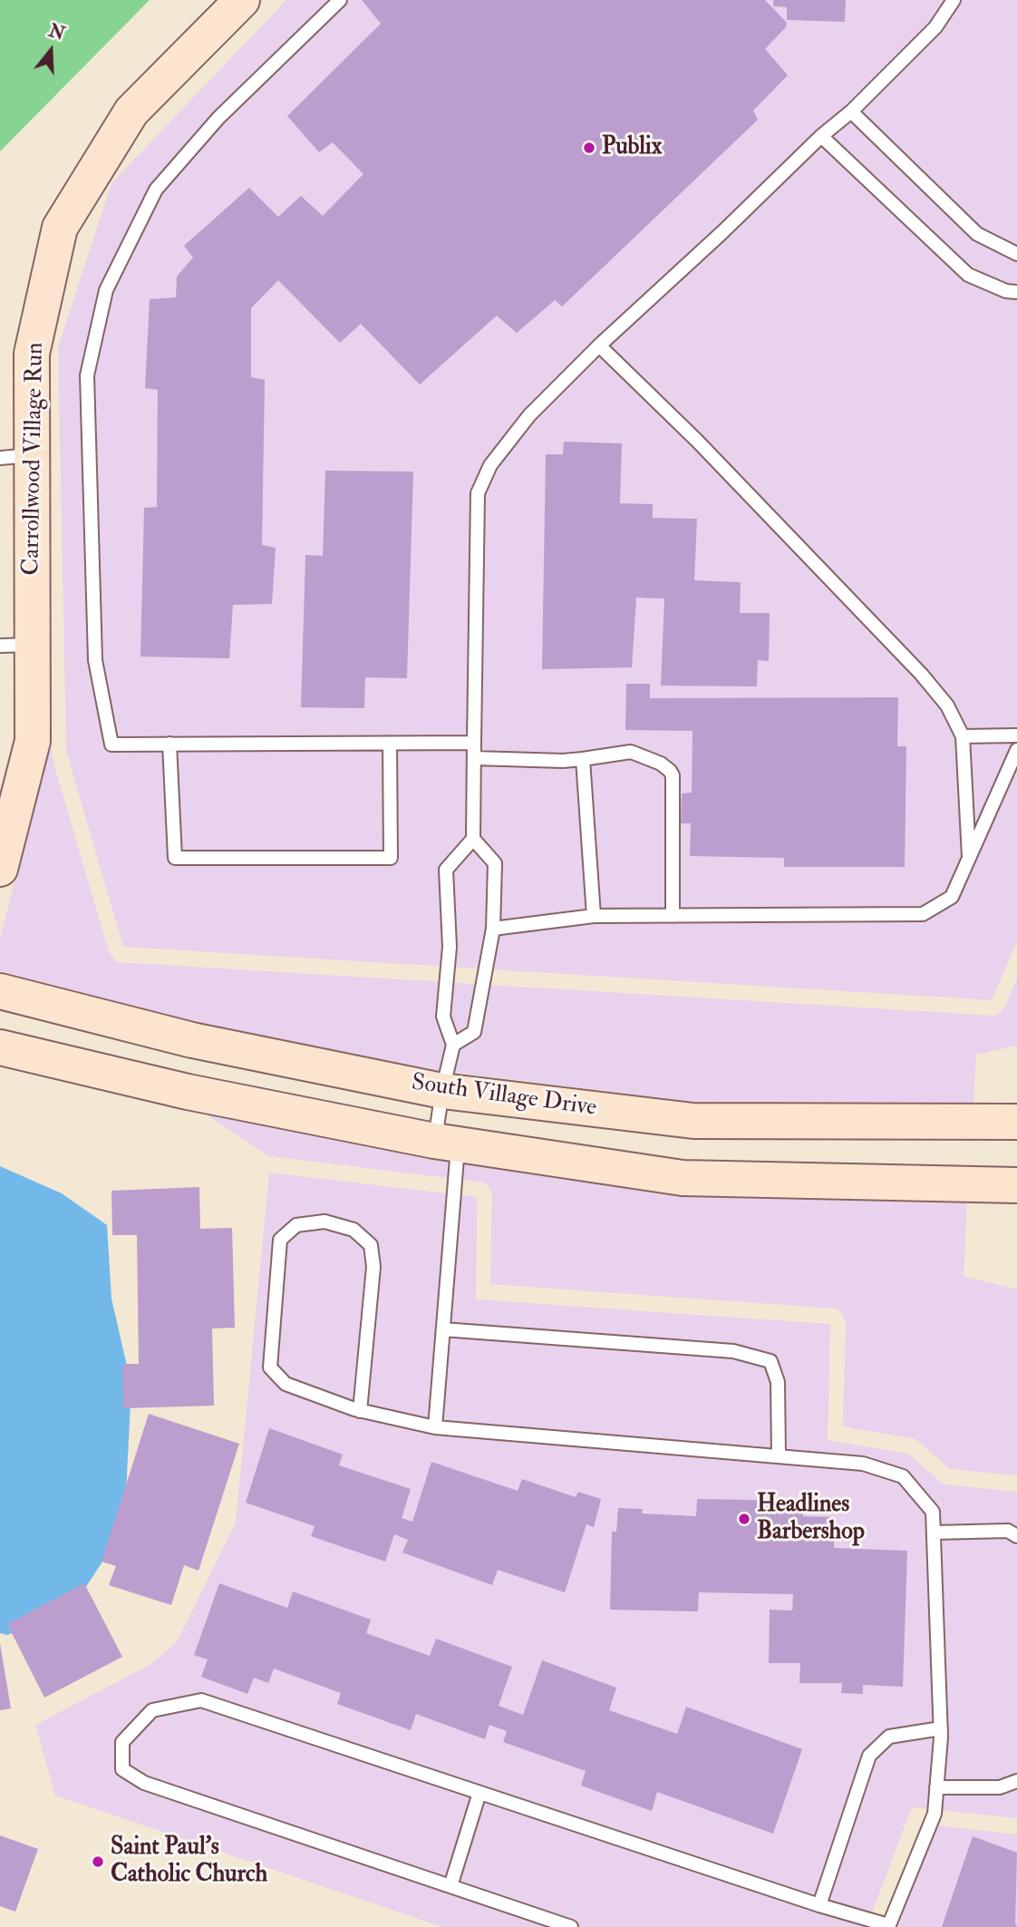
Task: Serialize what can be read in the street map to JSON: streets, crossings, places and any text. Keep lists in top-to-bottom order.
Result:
{
  "streets": {
    "street": ["Carrollwood Village Run", "South Village Drive"]
  },
  "places": ["Publix", "Headlines Barbershop", "Saint Paul's Catholic Church"],
  "north": "top"
}
